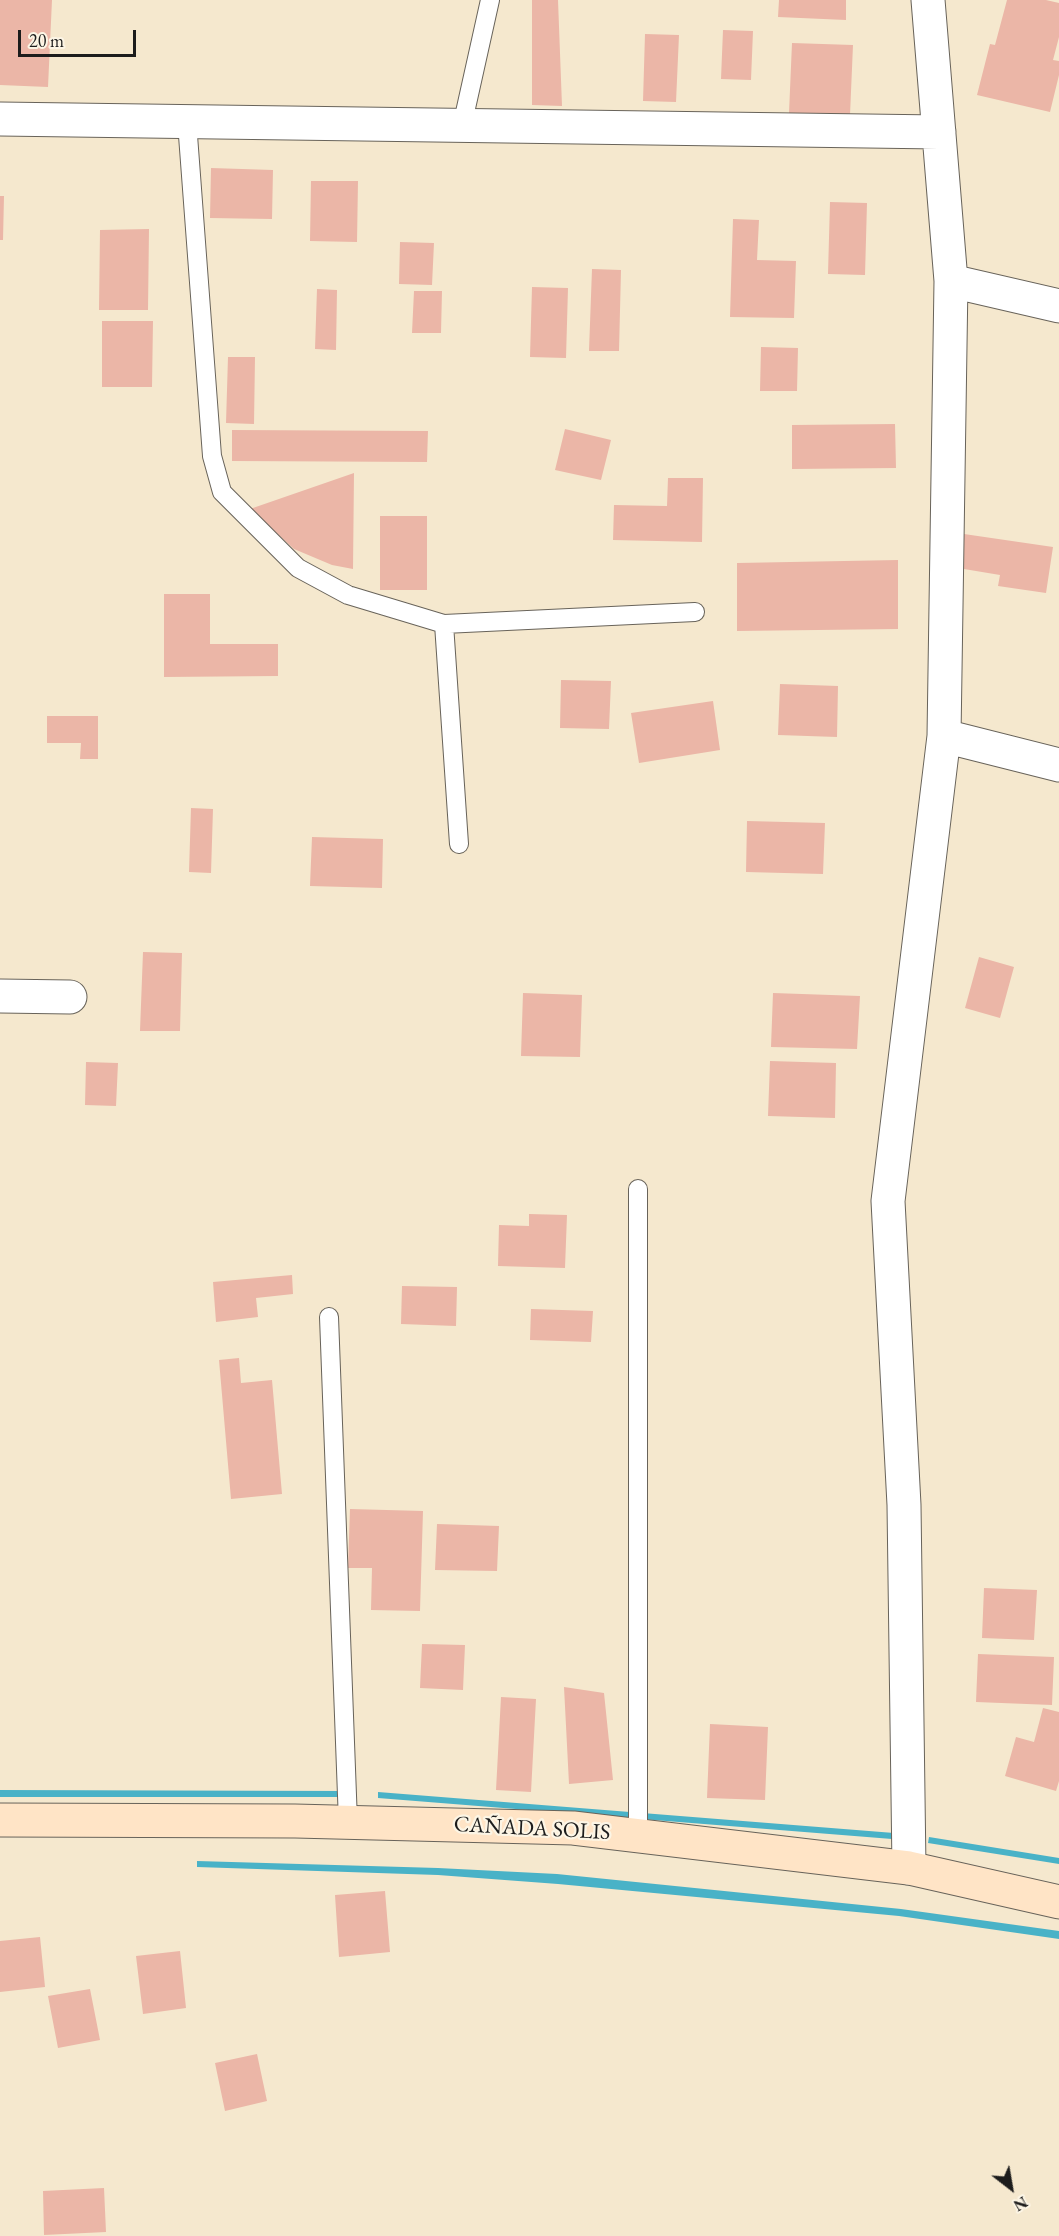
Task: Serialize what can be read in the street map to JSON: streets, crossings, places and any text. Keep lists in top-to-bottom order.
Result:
{
  "streets": {
    "street": ["CAÑADA SOLIS"]
  },
  "scale_bar": "20 m",
  "north": "bottom right"
}
